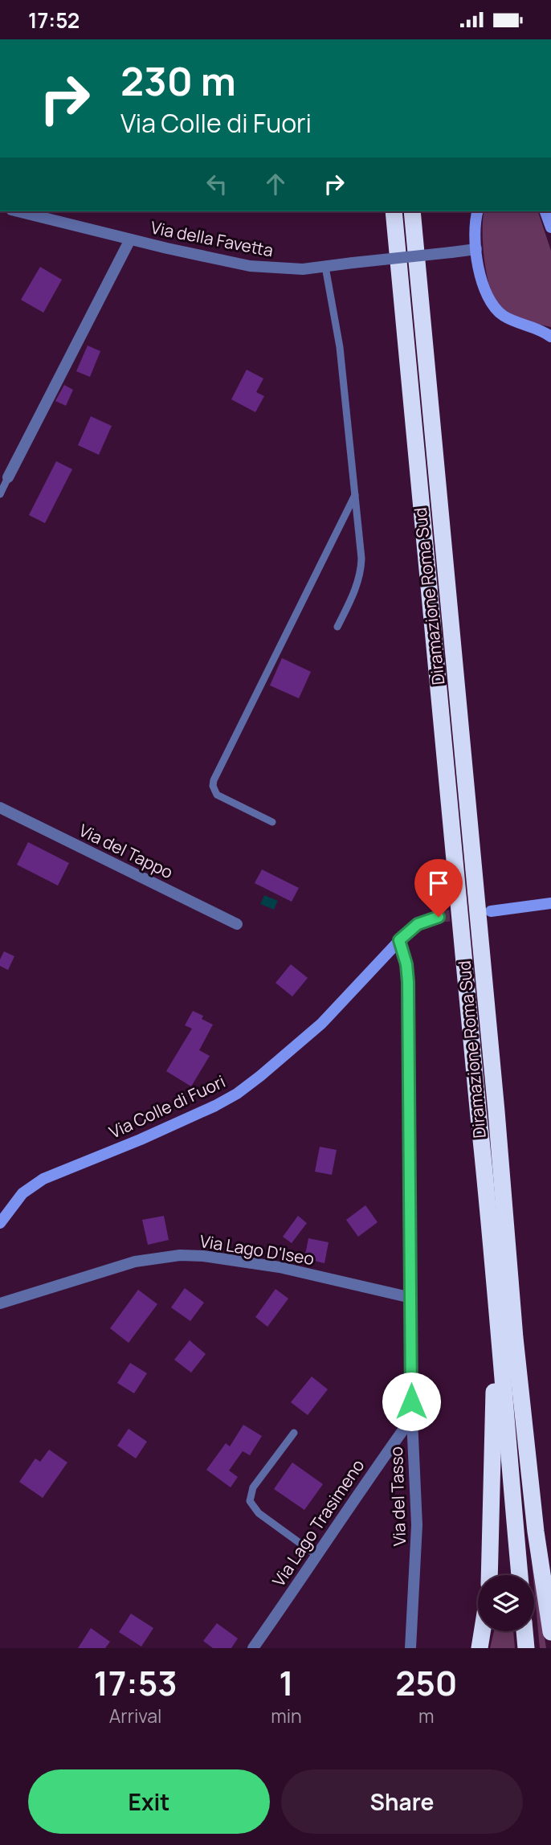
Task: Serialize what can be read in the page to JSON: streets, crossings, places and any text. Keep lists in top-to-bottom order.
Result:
{
  "streets": {
    "highway": ["Diramazione Roma Sud"],
    "street": [
      "Via della Favetta",
      "Via del Tappo",
      "Via Colle di Fuori",
      "Via Lago D'Iseo",
      "Via del Tasso",
      "Via Lago Trasimeno"
    ]
  },
  "crossings": [
    ["Via Colle di Fuori", "Via del Tasso"],
    ["Via Lago D'Iseo", "Via del Tasso"],
    ["Via del Tasso", "Via Lago Trasimeno"]
  ],
  "page": {
    "status": "17:52",
    "turn": ["230 m", "Via Colle di Fuori"],
    "eta": [
      "17:53",
      "Arrival",
      "1",
      "min",
      "250",
      "m"
    ],
    "buttons": ["Exit", "Share"]
  }
}
